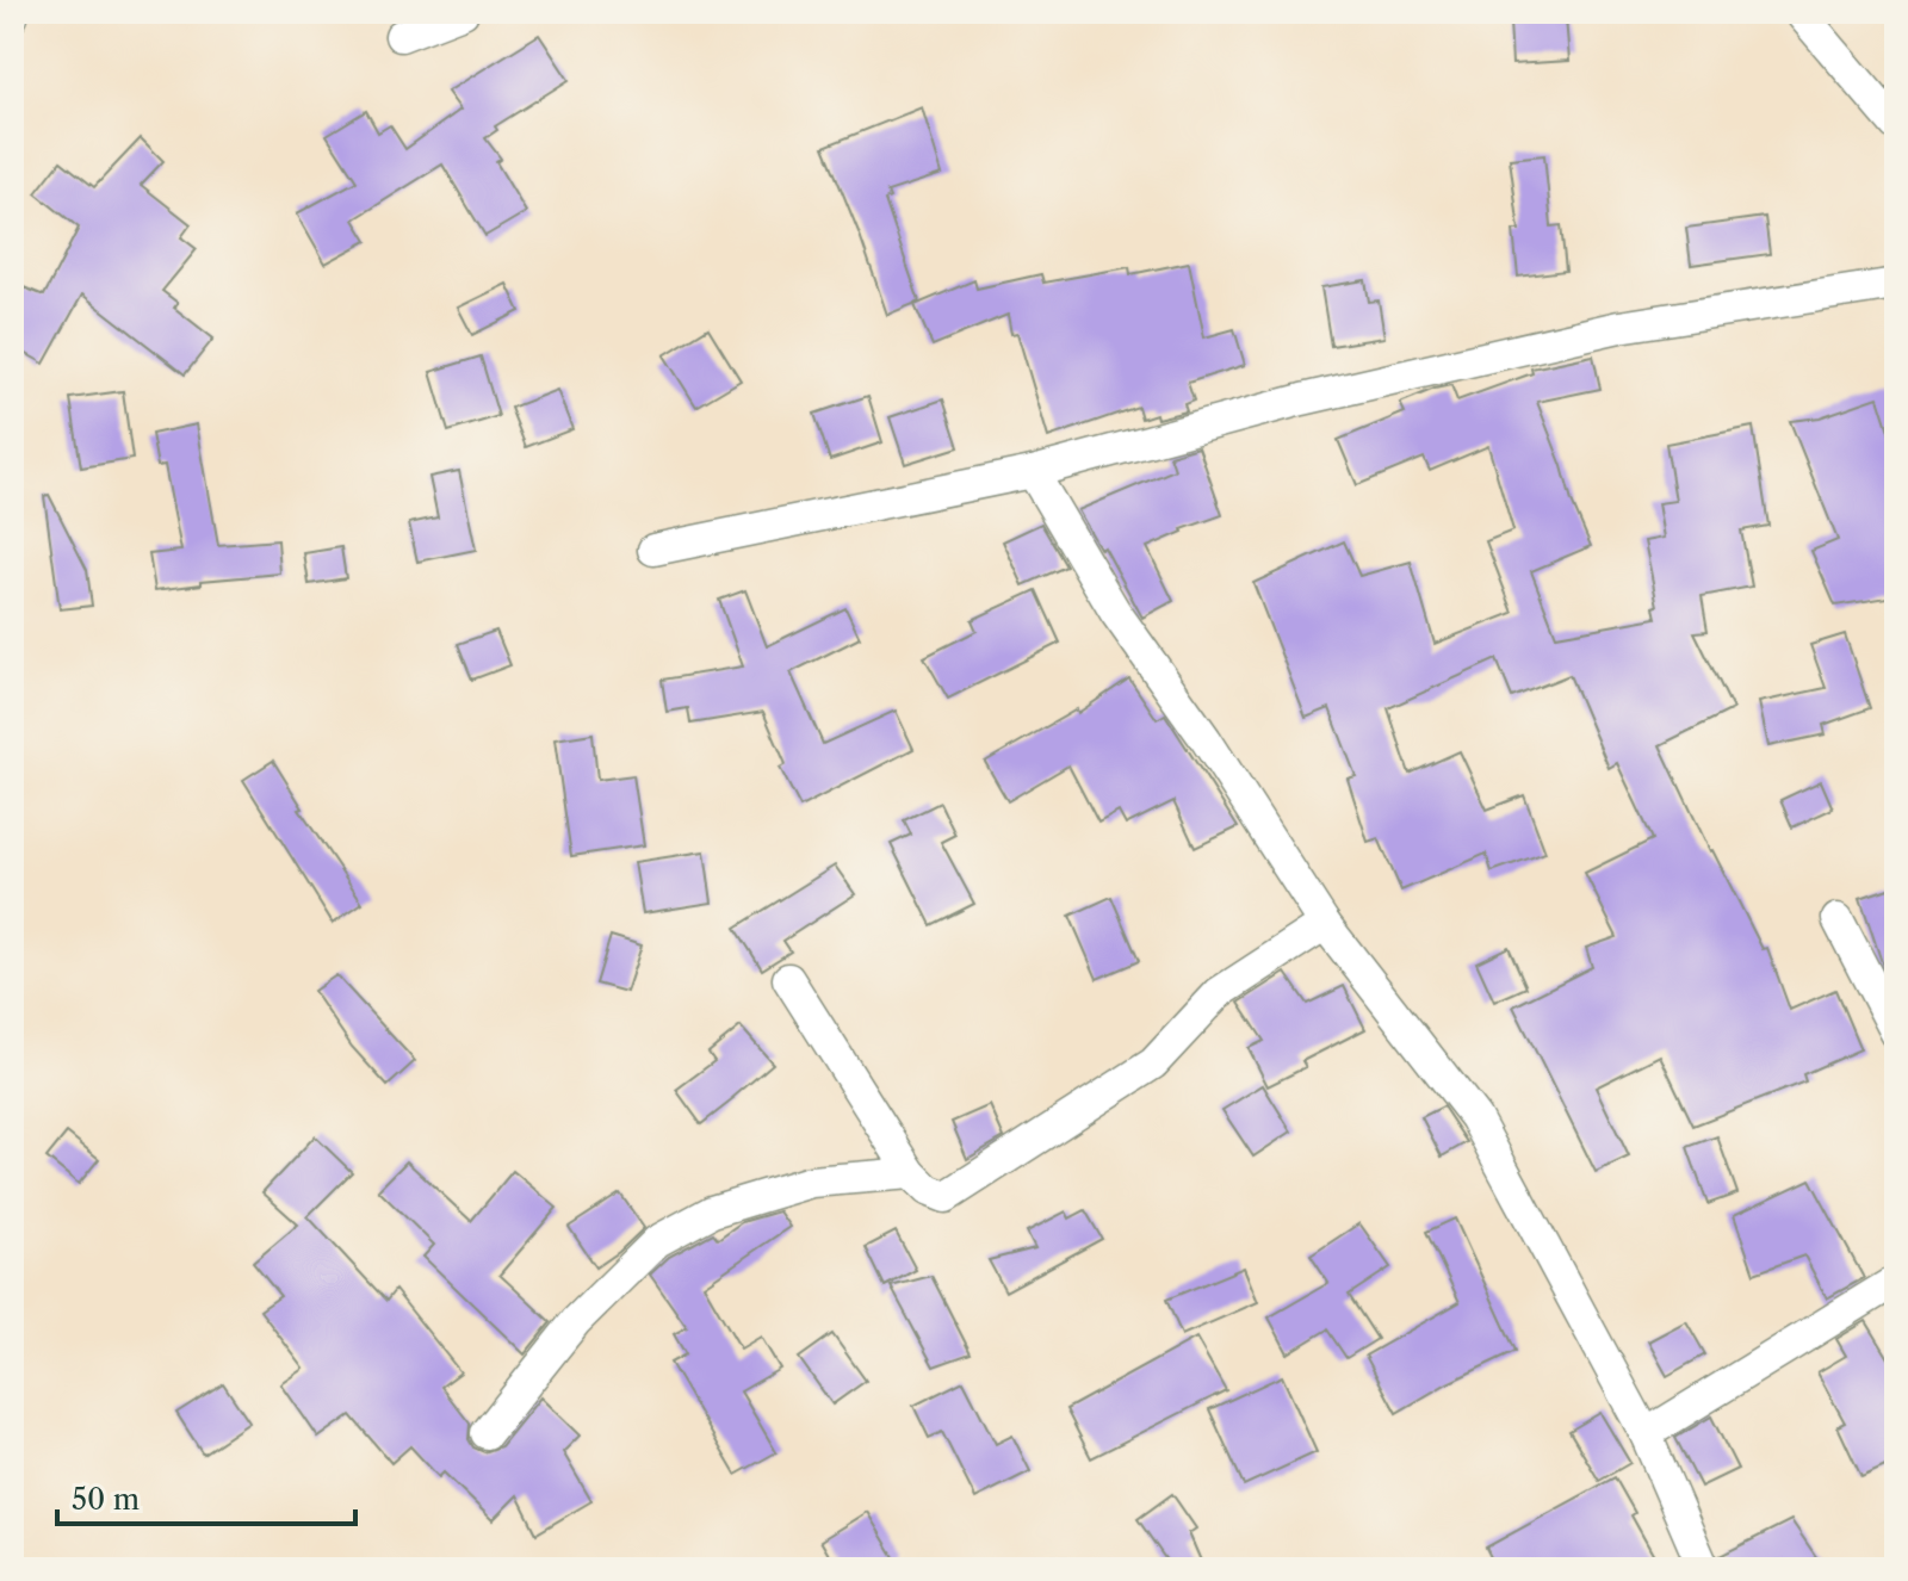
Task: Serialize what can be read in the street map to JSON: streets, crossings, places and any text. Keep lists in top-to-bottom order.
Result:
{
  "scale_bar": "50 m"
}
